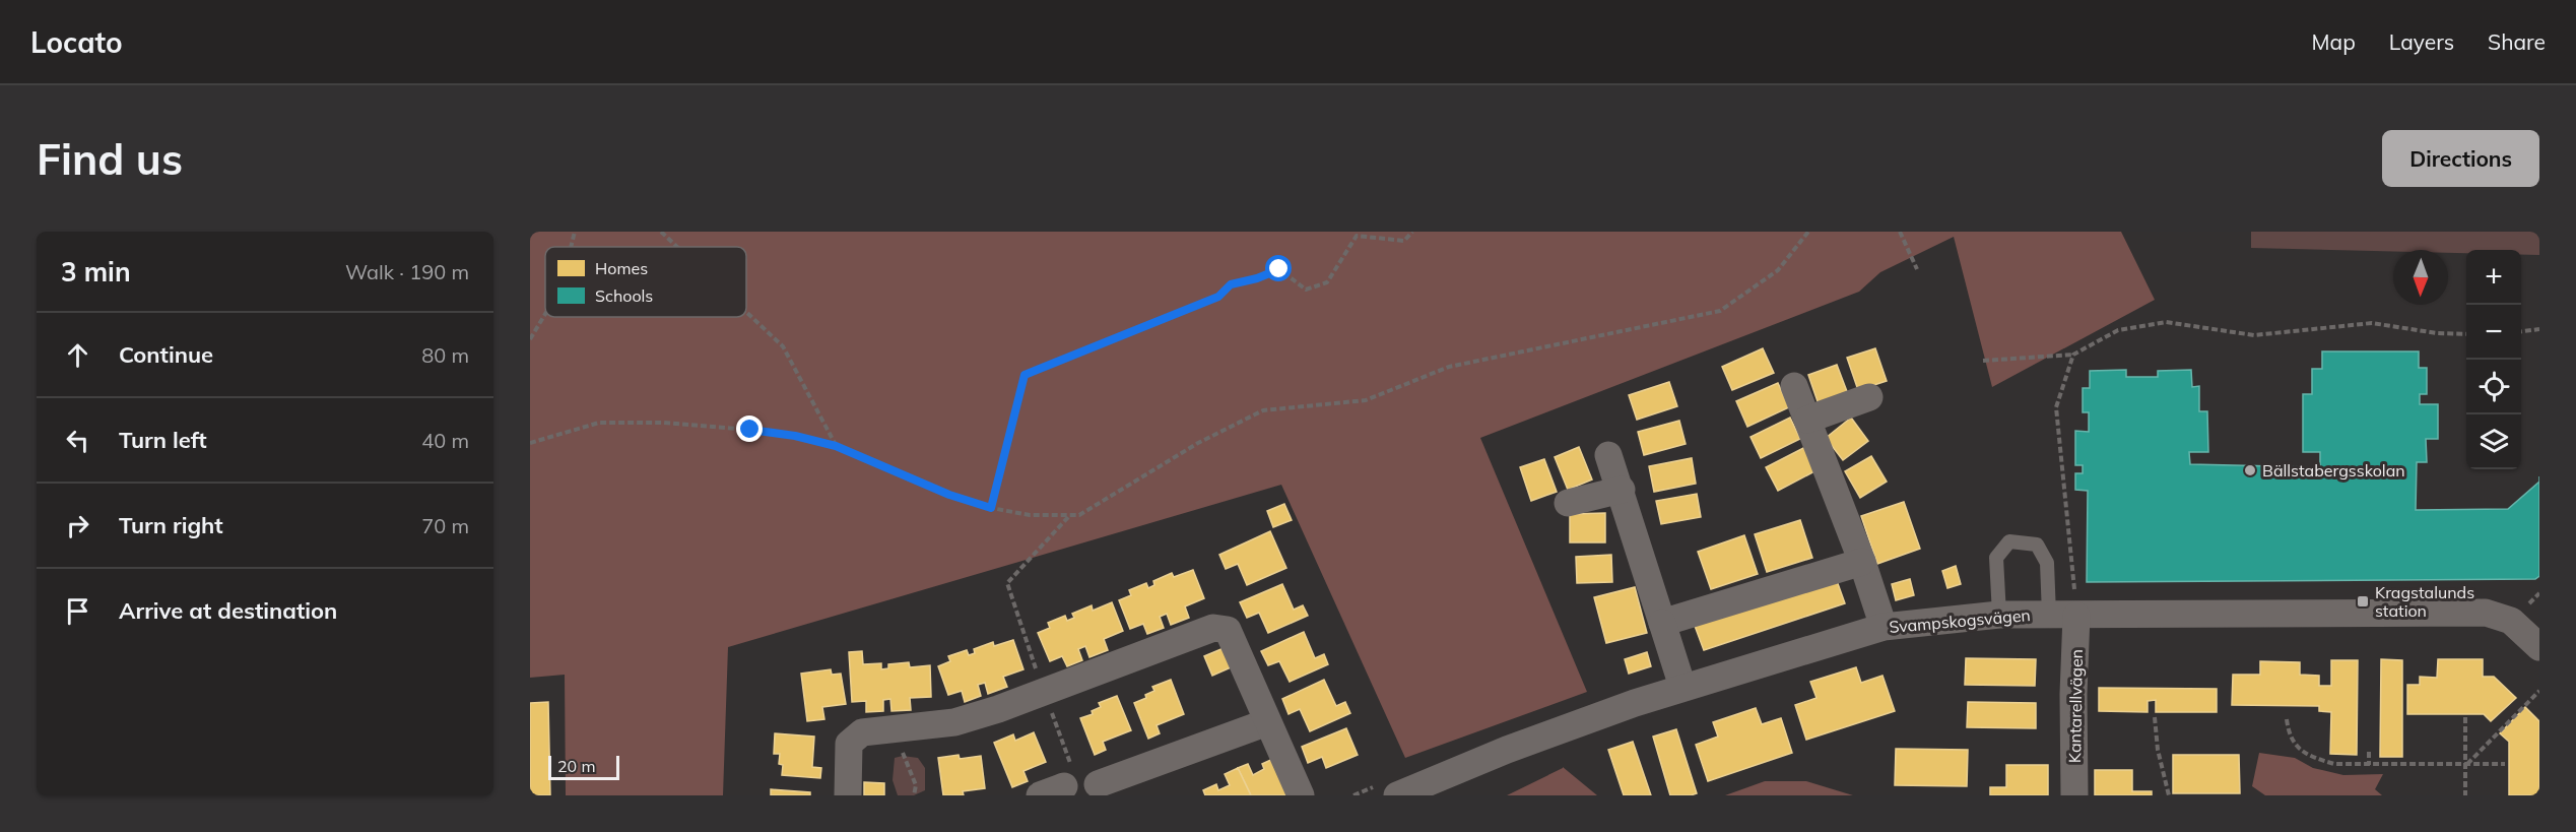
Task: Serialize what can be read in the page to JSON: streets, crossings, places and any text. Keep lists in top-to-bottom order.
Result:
{
  "streets": {
    "street": ["Svampskogsvägen", "Kantarellvägen"]
  },
  "crossings": [
    ["Svampskogsvägen", "Kantarellvägen"]
  ],
  "places": {
    "other": ["Bällstabergsskolan"],
    "transit": ["Kragstalunds station"]
  },
  "legend": ["Homes", "Schools"],
  "scale_bar": "20 m",
  "north": "bottom",
  "page": {
    "header": "Locato",
    "nav": ["Map", "Layers", "Share"],
    "buttons": "Directions",
    "title": "Find us",
    "heading": ["3 min", "Walk · 190 m"],
    "map_buttons": ["+", "−"],
    "list": [
      ["Continue", "80 m"],
      ["Turn left", "40 m"],
      ["Turn right", "70 m"],
      "Arrive at destination"
    ],
    "scale": "20 m"
  }
}
